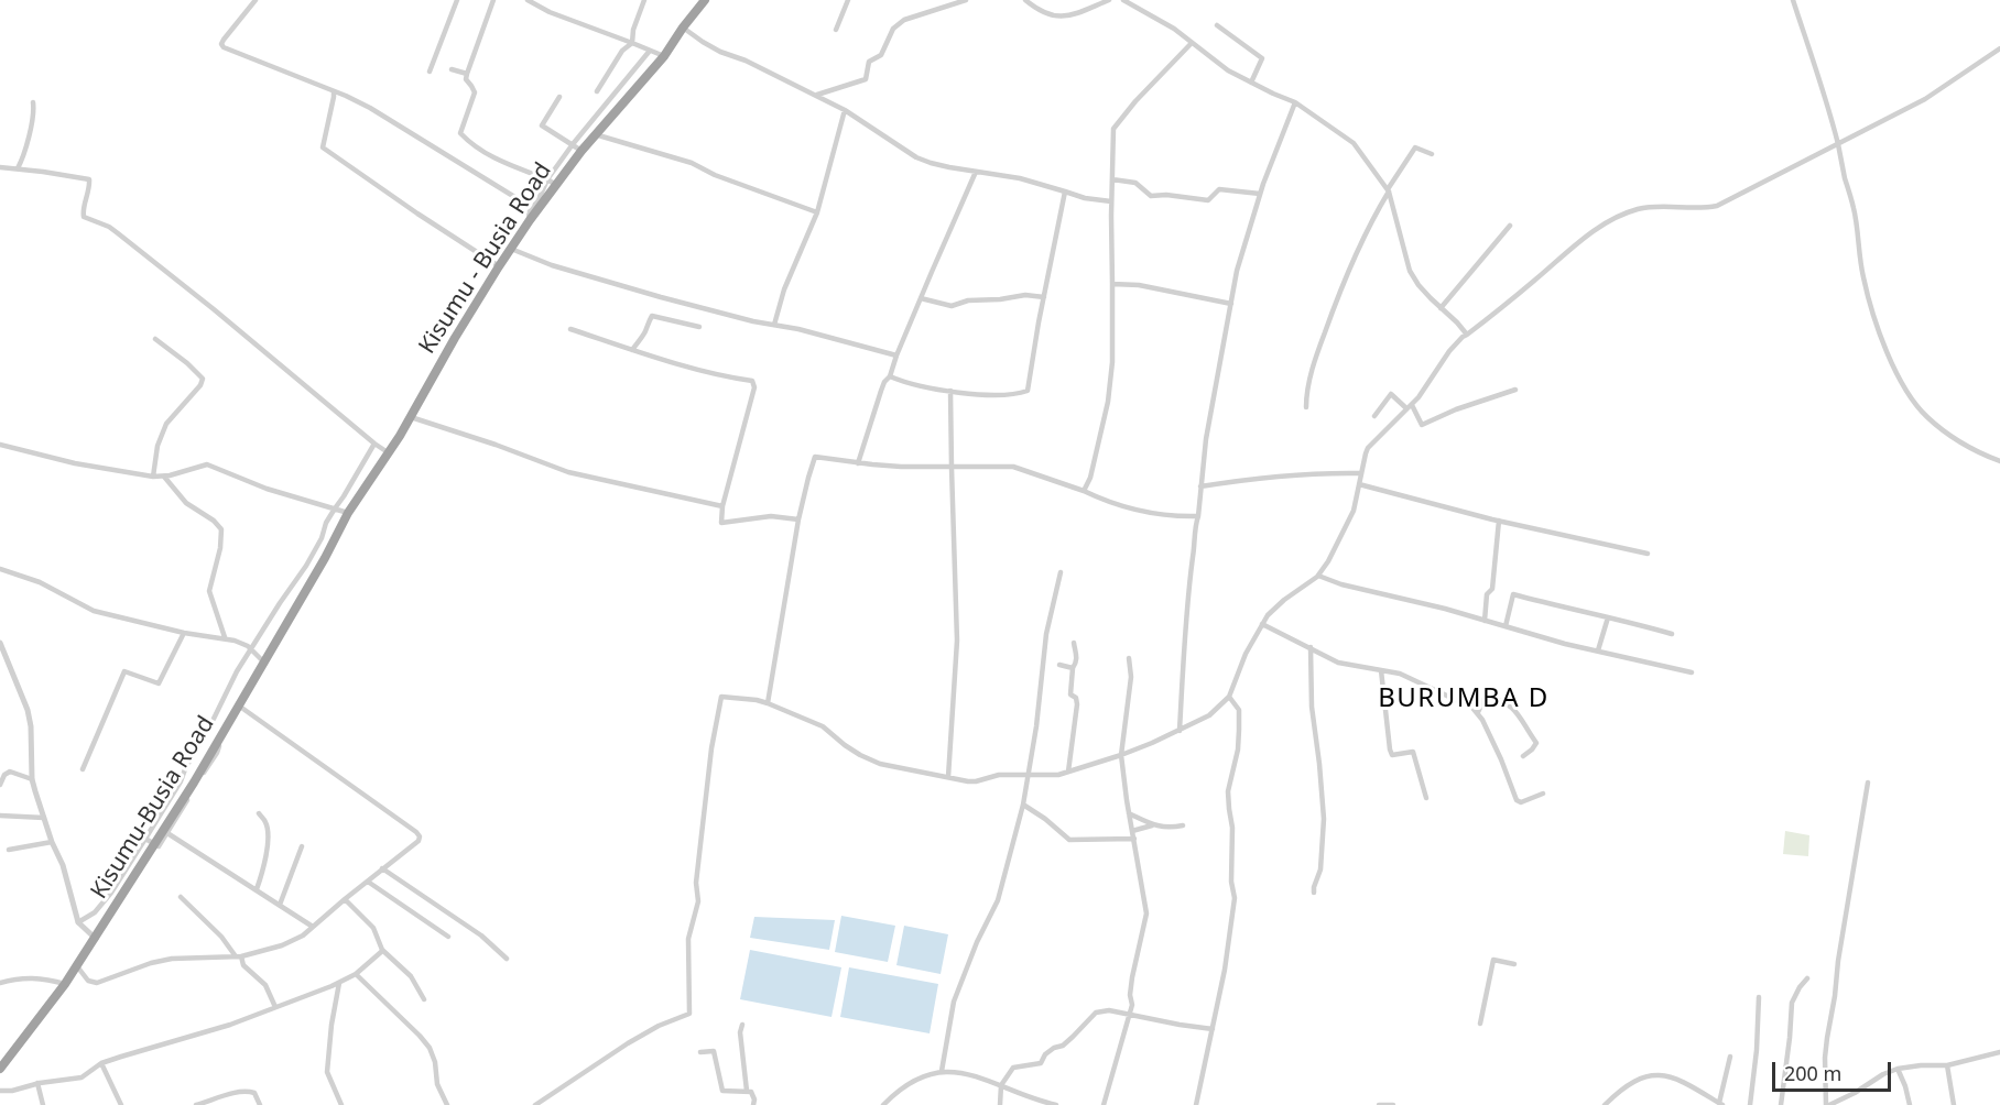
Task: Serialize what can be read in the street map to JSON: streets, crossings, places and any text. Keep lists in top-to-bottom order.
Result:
{
  "streets": {
    "highway": ["Kisumu - Busia Road", "Kisumu-Busia Road"]
  },
  "crossings": [
    ["Kisumu - Busia Road", "Kisumu-Busia Road"]
  ],
  "districts": ["BURUMBA D"],
  "scale_bar": "200 m"
}
